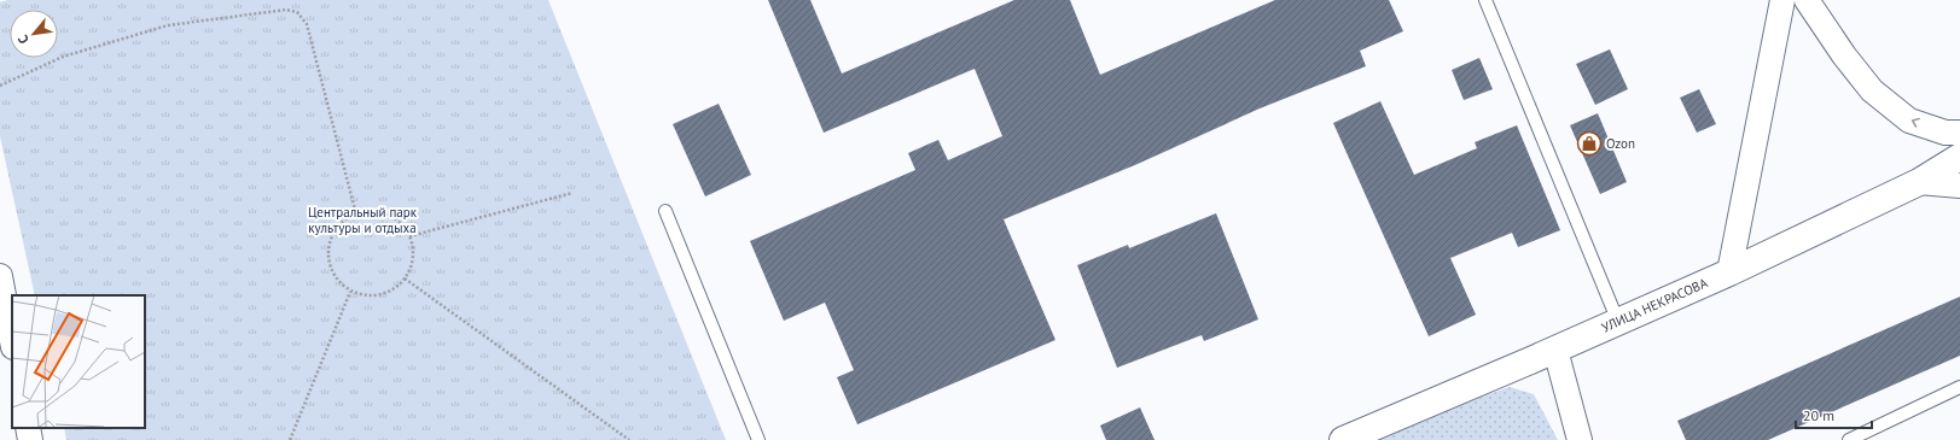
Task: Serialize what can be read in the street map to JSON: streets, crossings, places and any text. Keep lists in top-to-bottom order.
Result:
{
  "streets": {
    "main road": ["УЛИЦА НЕКРАСОВА"]
  },
  "parks": ["Центральный парк культуры и отдыха"],
  "places": {
    "shop": ["Ozon"]
  },
  "scale_bar": "20 m",
  "north": "bottom left"
}
